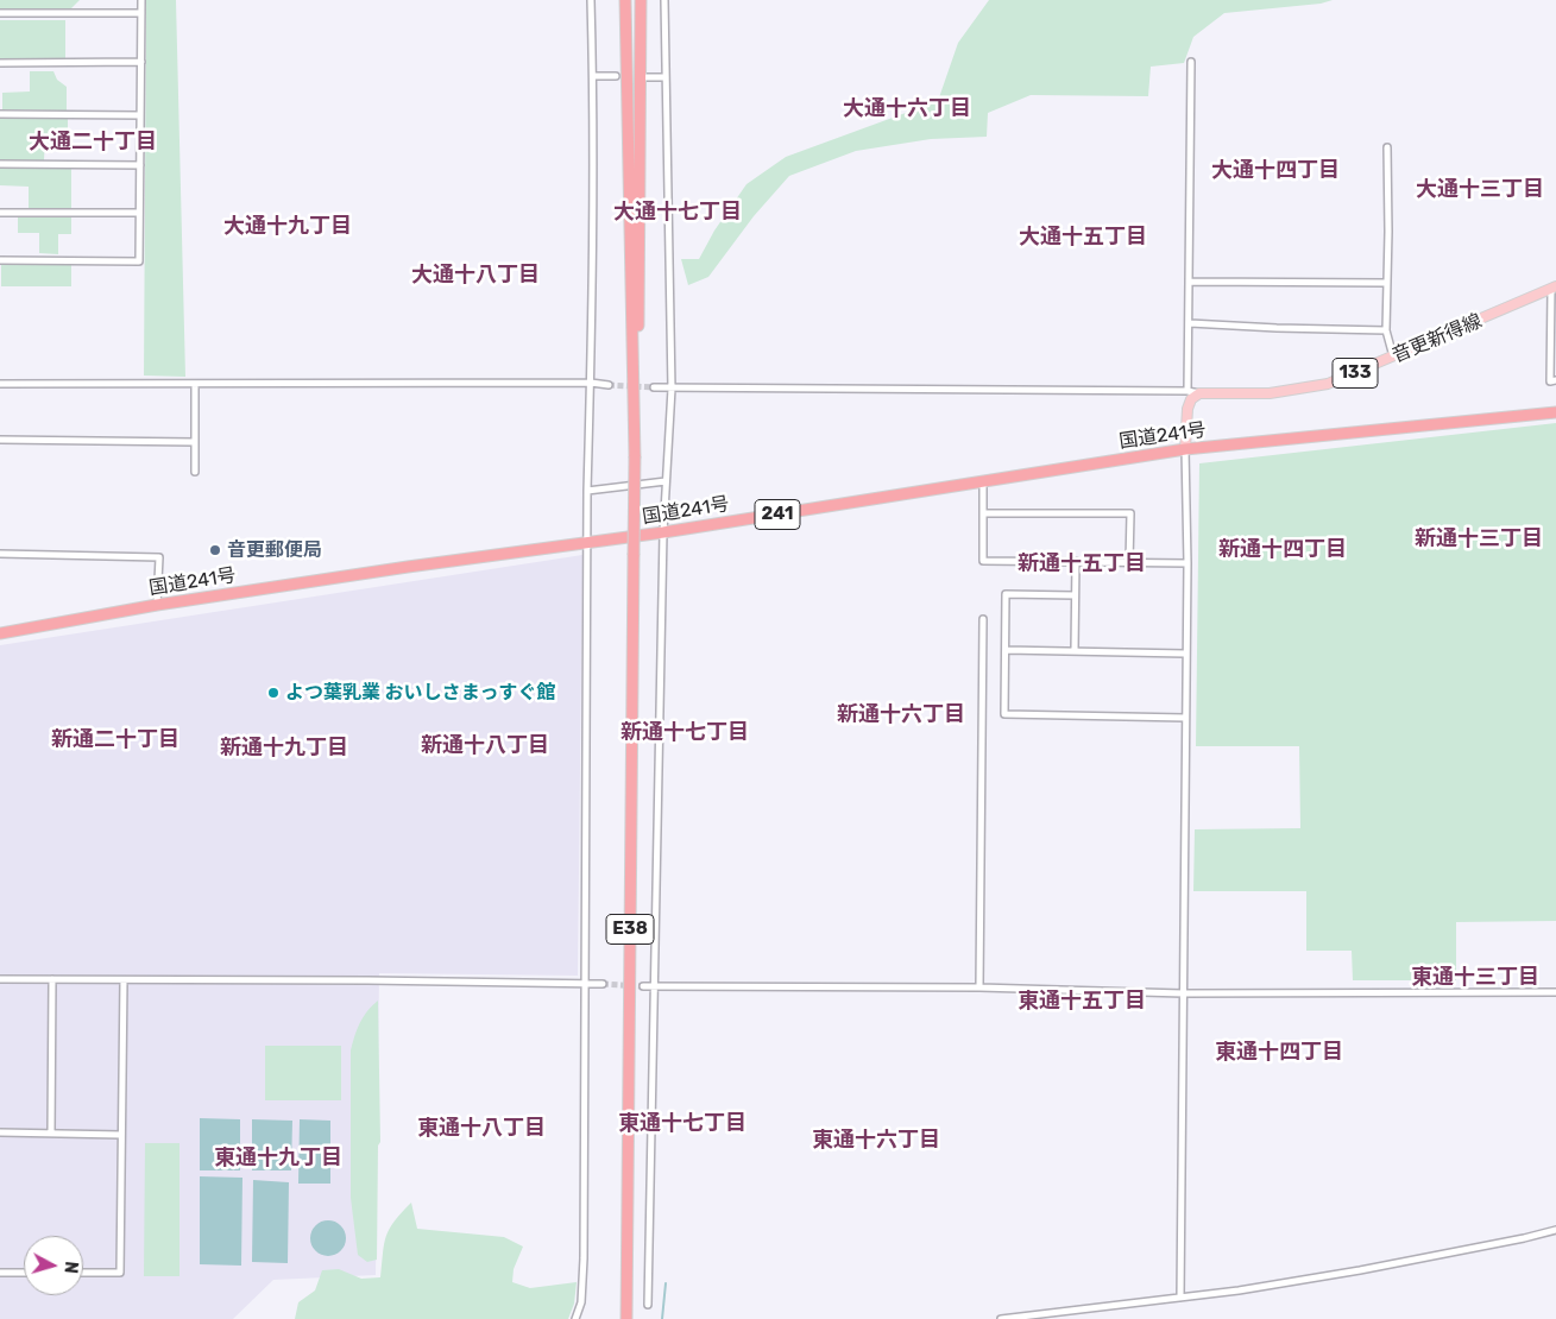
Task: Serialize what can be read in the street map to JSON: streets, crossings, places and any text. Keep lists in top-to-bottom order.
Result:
{
  "streets": {
    "highway": ["国道241号", "241", "E38"],
    "main road": ["音更新得線", "133"]
  },
  "districts": [
    "大通十六丁目",
    "大通二十丁目",
    "大通十四丁目",
    "大通十三丁目",
    "大通十七丁目",
    "大通十九丁目",
    "大通十五丁目",
    "大通十八丁目",
    "新通十三丁目",
    "新通十四丁目",
    "新通十五丁目",
    "新通十六丁目",
    "新通十七丁目",
    "新通二十丁目",
    "新通十八丁目",
    "新通十九丁目",
    "東通十三丁目",
    "東通十五丁目",
    "東通十四丁目",
    "東通十七丁目",
    "東通十八丁目",
    "東通十六丁目",
    "東通十九丁目"
  ],
  "places": ["音更郵便局", "よつ葉乳業 おいしさまっすぐ館"],
  "north": "right"
}
